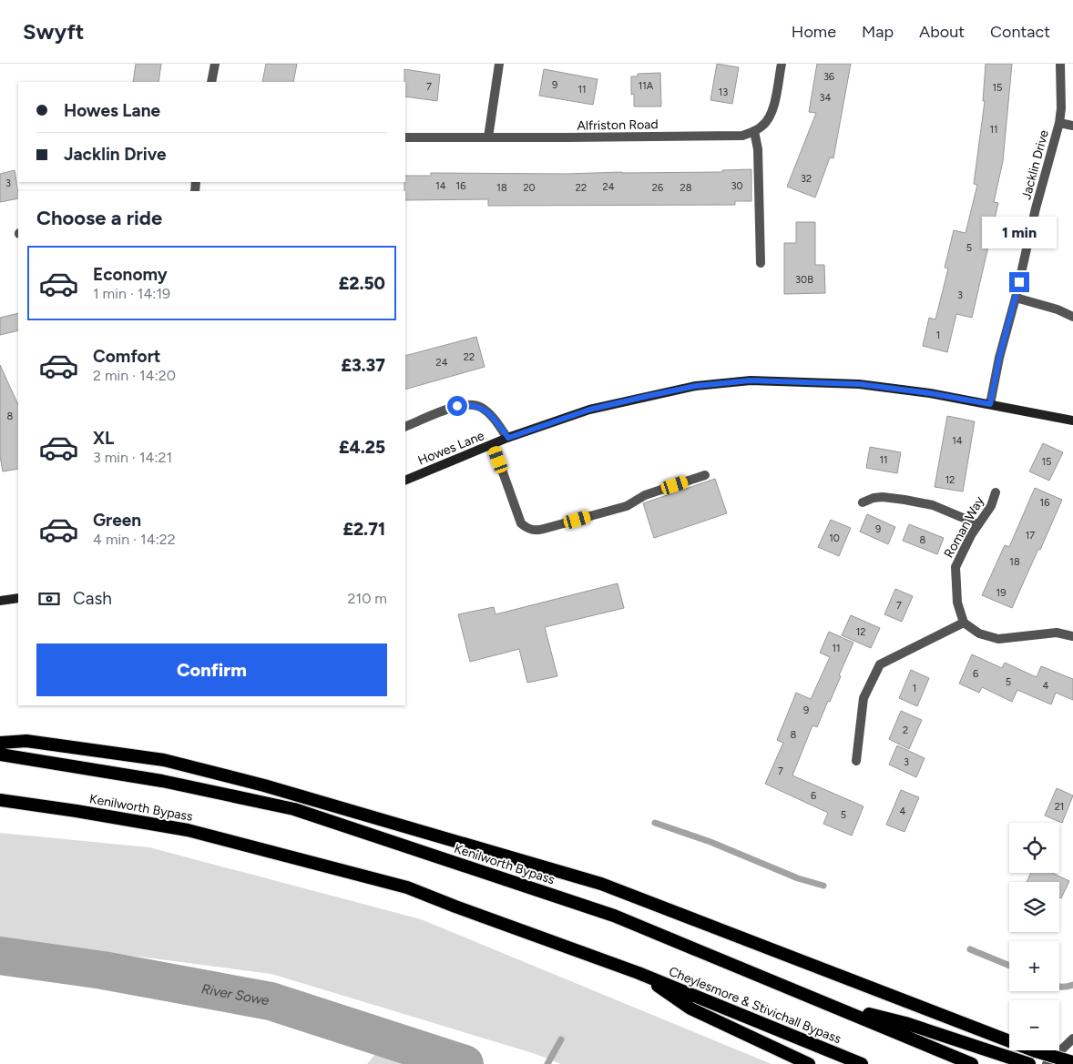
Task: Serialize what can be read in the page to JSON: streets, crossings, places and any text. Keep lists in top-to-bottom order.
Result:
{
  "streets": {
    "highway": ["Kenilworth Bypass", "Cheylesmore & Stivichall Bypass"],
    "main road": ["Howes Lane"],
    "street": ["Alfriston Road", "Jacklin Drive", "Roman Way"]
  },
  "crossings": [
    ["Jacklin Drive", "Howes Lane"],
    ["Kenilworth Bypass", "Cheylesmore & Stivichall Bypass"]
  ],
  "water": ["River Sowe"],
  "house_numbers": [
    "36",
    "9",
    "11A",
    "7",
    "15",
    "11",
    "13",
    "34",
    "11",
    "32",
    "3",
    "14",
    "16",
    "30",
    "24",
    "18",
    "20",
    "22",
    "26",
    "28",
    "5",
    "30B",
    "3",
    "1",
    "22",
    "24",
    "8",
    "14",
    "11",
    "15",
    "12",
    "16",
    "9",
    "17",
    "10",
    "8",
    "18",
    "19",
    "7",
    "12",
    "11",
    "6",
    "5",
    "4",
    "1",
    "9",
    "2",
    "8",
    "3",
    "7",
    "6",
    "21",
    "4",
    "5"
  ],
  "page": {
    "header": "Swyft",
    "nav": [
      "Home",
      "Map",
      "About",
      "Contact"
    ],
    "banner": ["Howes Lane", "Jacklin Drive"],
    "heading": "Choose a ride",
    "bubble": "1 min",
    "list": [
      {
        "name": "Economy",
        "note": "1 min · 14:19",
        "value": "£2.50"
      },
      {
        "name": "Comfort",
        "note": "2 min · 14:20",
        "value": "£3.37"
      },
      {
        "name": "XL",
        "note": "3 min · 14:21",
        "value": "£4.25"
      },
      {
        "name": "Green",
        "note": "4 min · 14:22",
        "value": "£2.71"
      }
    ],
    "pay": ["Cash", "210 m"],
    "buttons": "Confirm",
    "map_buttons": ["+", "−"]
  }
}
